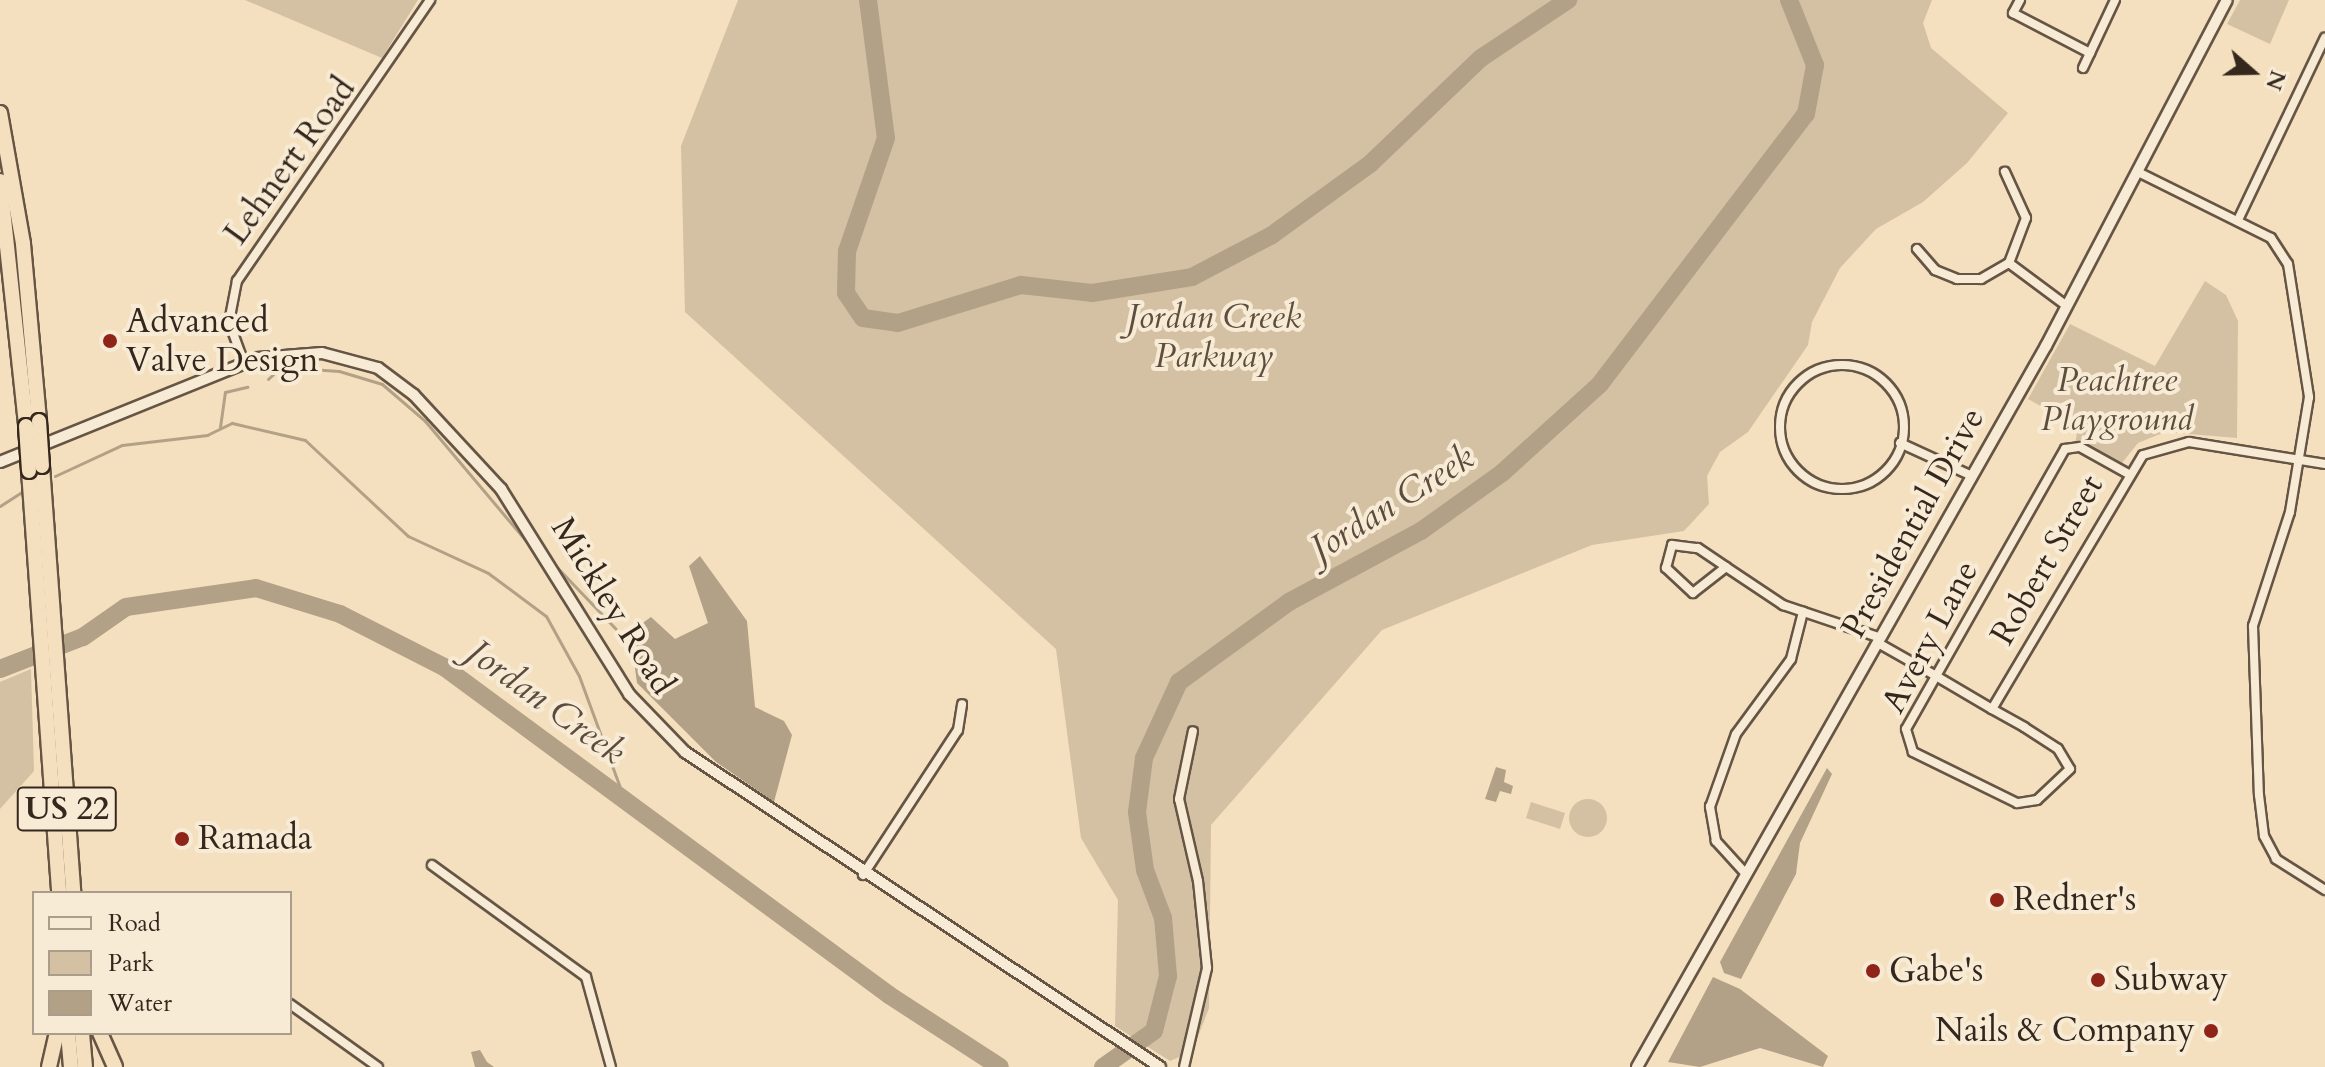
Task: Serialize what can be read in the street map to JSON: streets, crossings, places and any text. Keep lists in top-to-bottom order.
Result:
{
  "streets": {
    "highway": ["US 22"],
    "street": [
      "Lehnert Road",
      "Presidential Drive",
      "Robert Street",
      "Mickley Road",
      "Avery Lane"
    ]
  },
  "crossings": [
    ["Lehnert Road", "Mickley Road"],
    ["Robert Street", "Avery Lane"]
  ],
  "water": ["Jordan Creek"],
  "parks": ["Jordan Creek Parkway", "Peachtree Playground"],
  "places": [
    "Advanced Valve Design",
    "Ramada",
    "Redner's",
    "Gabe's",
    "Subway",
    "Nails & Company"
  ],
  "legend": ["Road", "Park", "Water"],
  "north": "right"
}
